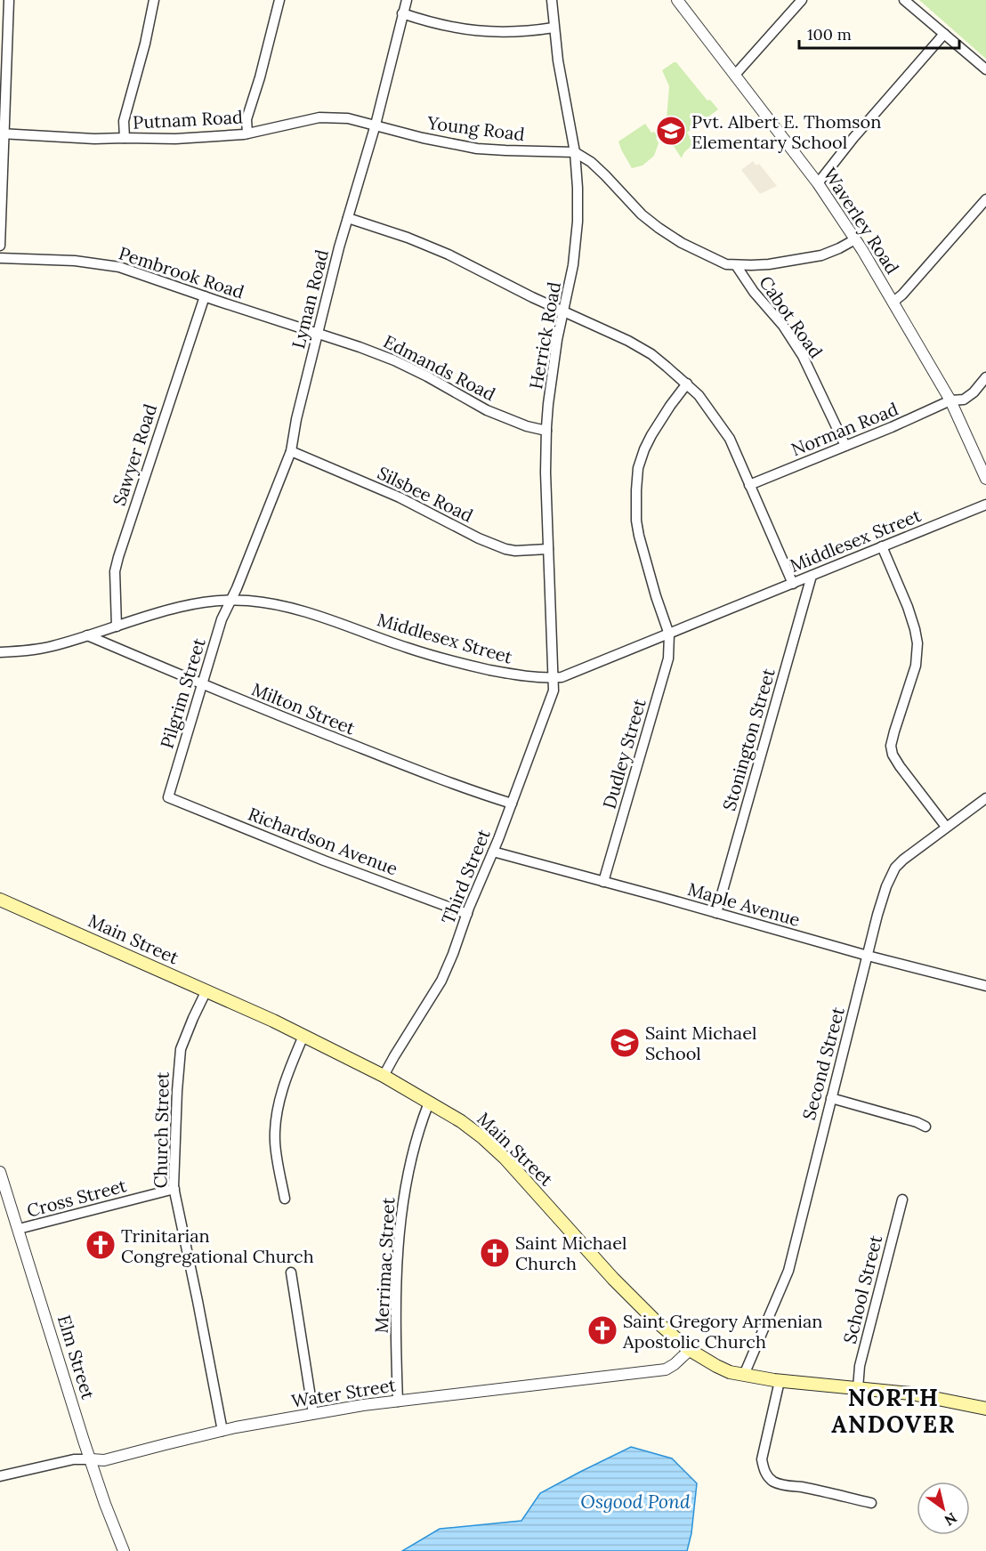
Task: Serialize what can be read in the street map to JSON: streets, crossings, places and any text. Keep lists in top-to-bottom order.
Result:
{
  "streets": {
    "main road": ["Main Street"],
    "street": [
      "Putnam Road",
      "Young Road",
      "Waverley Road",
      "Pembrook Road",
      "Lyman Road",
      "Cabot Road",
      "Herrick Road",
      "Edmands Road",
      "Norman Road",
      "Sawyer Road",
      "Silsbee Road",
      "Middlesex Street",
      "Pilgrim Street",
      "Milton Street",
      "Stonington Street",
      "Dudley Street",
      "Richardson Avenue",
      "Third Street",
      "Maple Avenue",
      "Second Street",
      "Church Street",
      "Cross Street",
      "Merrimac Street",
      "School Street",
      "Elm Street",
      "Water Street"
    ]
  },
  "crossings": [
    ["Putnam Road", "Young Road"],
    ["Putnam Road", "Lyman Road"],
    ["Young Road", "Lyman Road"],
    ["Young Road", "Herrick Road"],
    ["Waverley Road", "Norman Road"],
    ["Pembrook Road", "Lyman Road"],
    ["Pembrook Road", "Edmands Road"],
    ["Pembrook Road", "Sawyer Road"],
    ["Lyman Road", "Edmands Road"],
    ["Lyman Road", "Silsbee Road"],
    ["Lyman Road", "Middlesex Street"],
    ["Lyman Road", "Pilgrim Street"],
    ["Cabot Road", "Norman Road"],
    ["Herrick Road", "Edmands Road"],
    ["Herrick Road", "Silsbee Road"],
    ["Herrick Road", "Middlesex Street"],
    ["Herrick Road", "Third Street"],
    ["Sawyer Road", "Middlesex Street"],
    ["Middlesex Street", "Pilgrim Street"],
    ["Middlesex Street", "Milton Street"],
    ["Middlesex Street", "Stonington Street"],
    ["Middlesex Street", "Dudley Street"],
    ["Middlesex Street", "Third Street"],
    ["Pilgrim Street", "Milton Street"],
    ["Pilgrim Street", "Richardson Avenue"],
    ["Milton Street", "Third Street"],
    ["Stonington Street", "Maple Avenue"],
    ["Dudley Street", "Maple Avenue"],
    ["Richardson Avenue", "Third Street"],
    ["Third Street", "Maple Avenue"],
    ["Third Street", "Main Street"],
    ["Maple Avenue", "Second Street"],
    ["Main Street", "Second Street"],
    ["Main Street", "Church Street"],
    ["Main Street", "Merrimac Street"],
    ["Main Street", "School Street"],
    ["Main Street", "Water Street"],
    ["Church Street", "Cross Street"],
    ["Church Street", "Water Street"],
    ["Cross Street", "Elm Street"],
    ["Merrimac Street", "Water Street"],
    ["Elm Street", "Water Street"]
  ],
  "districts": ["NORTH ANDOVER"],
  "water": ["Osgood Pond"],
  "places": {
    "school or university": ["Pvt. Albert E. Thomson Elementary School", "Saint Michael School"],
    "church": ["Trinitarian Congregational Church", "Saint Michael Church", "Saint Gregory Armenian Apostolic Church"]
  },
  "scale_bar": "100 m",
  "north": "bottom right"
}
